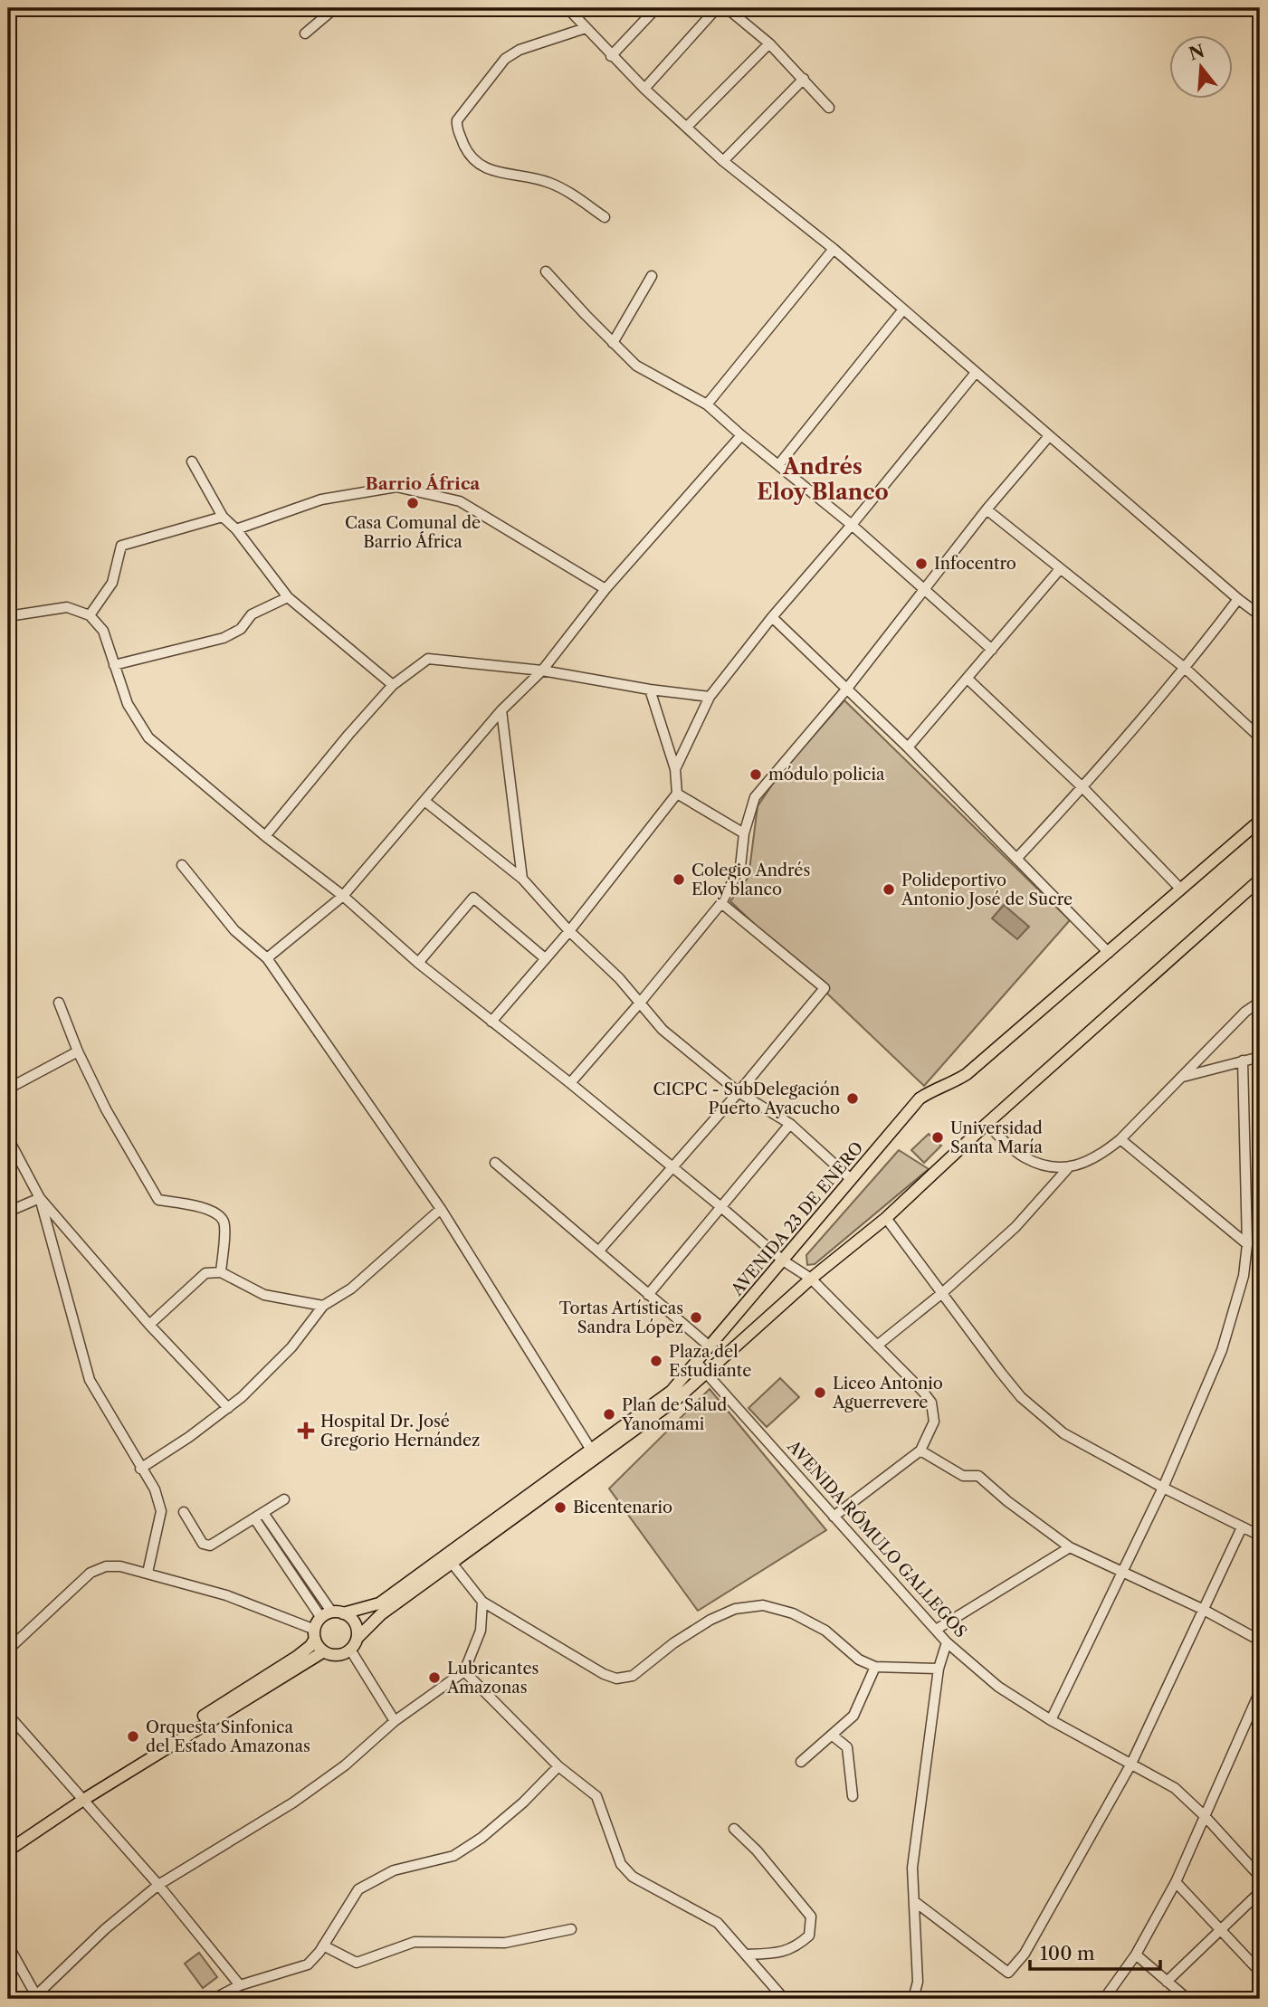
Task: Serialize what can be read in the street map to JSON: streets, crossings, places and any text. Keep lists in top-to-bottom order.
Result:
{
  "streets": {
    "main road": ["AVENIDA 23 DE ENERO"],
    "street": ["AVENIDA RÓMULO GALLEGOS"]
  },
  "crossings": [
    ["AVENIDA 23 DE ENERO", "AVENIDA RÓMULO GALLEGOS"]
  ],
  "districts": ["Andrés Eloy Blanco", "Barrio África"],
  "places": {
    "other": [
      "Casa Comunal de Barrio África",
      "Infocentro",
      "módulo policia",
      "Colegio Andrés Eloy blanco",
      "Polideportivo Antonio José de Sucre",
      "CICPC - SubDelegación Puerto Ayacucho",
      "Universidad Santa María",
      "Tortas Artísticas Sandra López",
      "Plaza del Estudiante",
      "Liceo Antonio Aguerrevere",
      "Plan de Salud Yanomami",
      "Bicentenario",
      "Lubricantes Amazonas",
      "Orquesta Sinfonica del Estado Amazonas"
    ],
    "health": ["Hospital Dr. José Gregorio Hernández"]
  },
  "scale_bar": "100 m",
  "north": "top"
}
